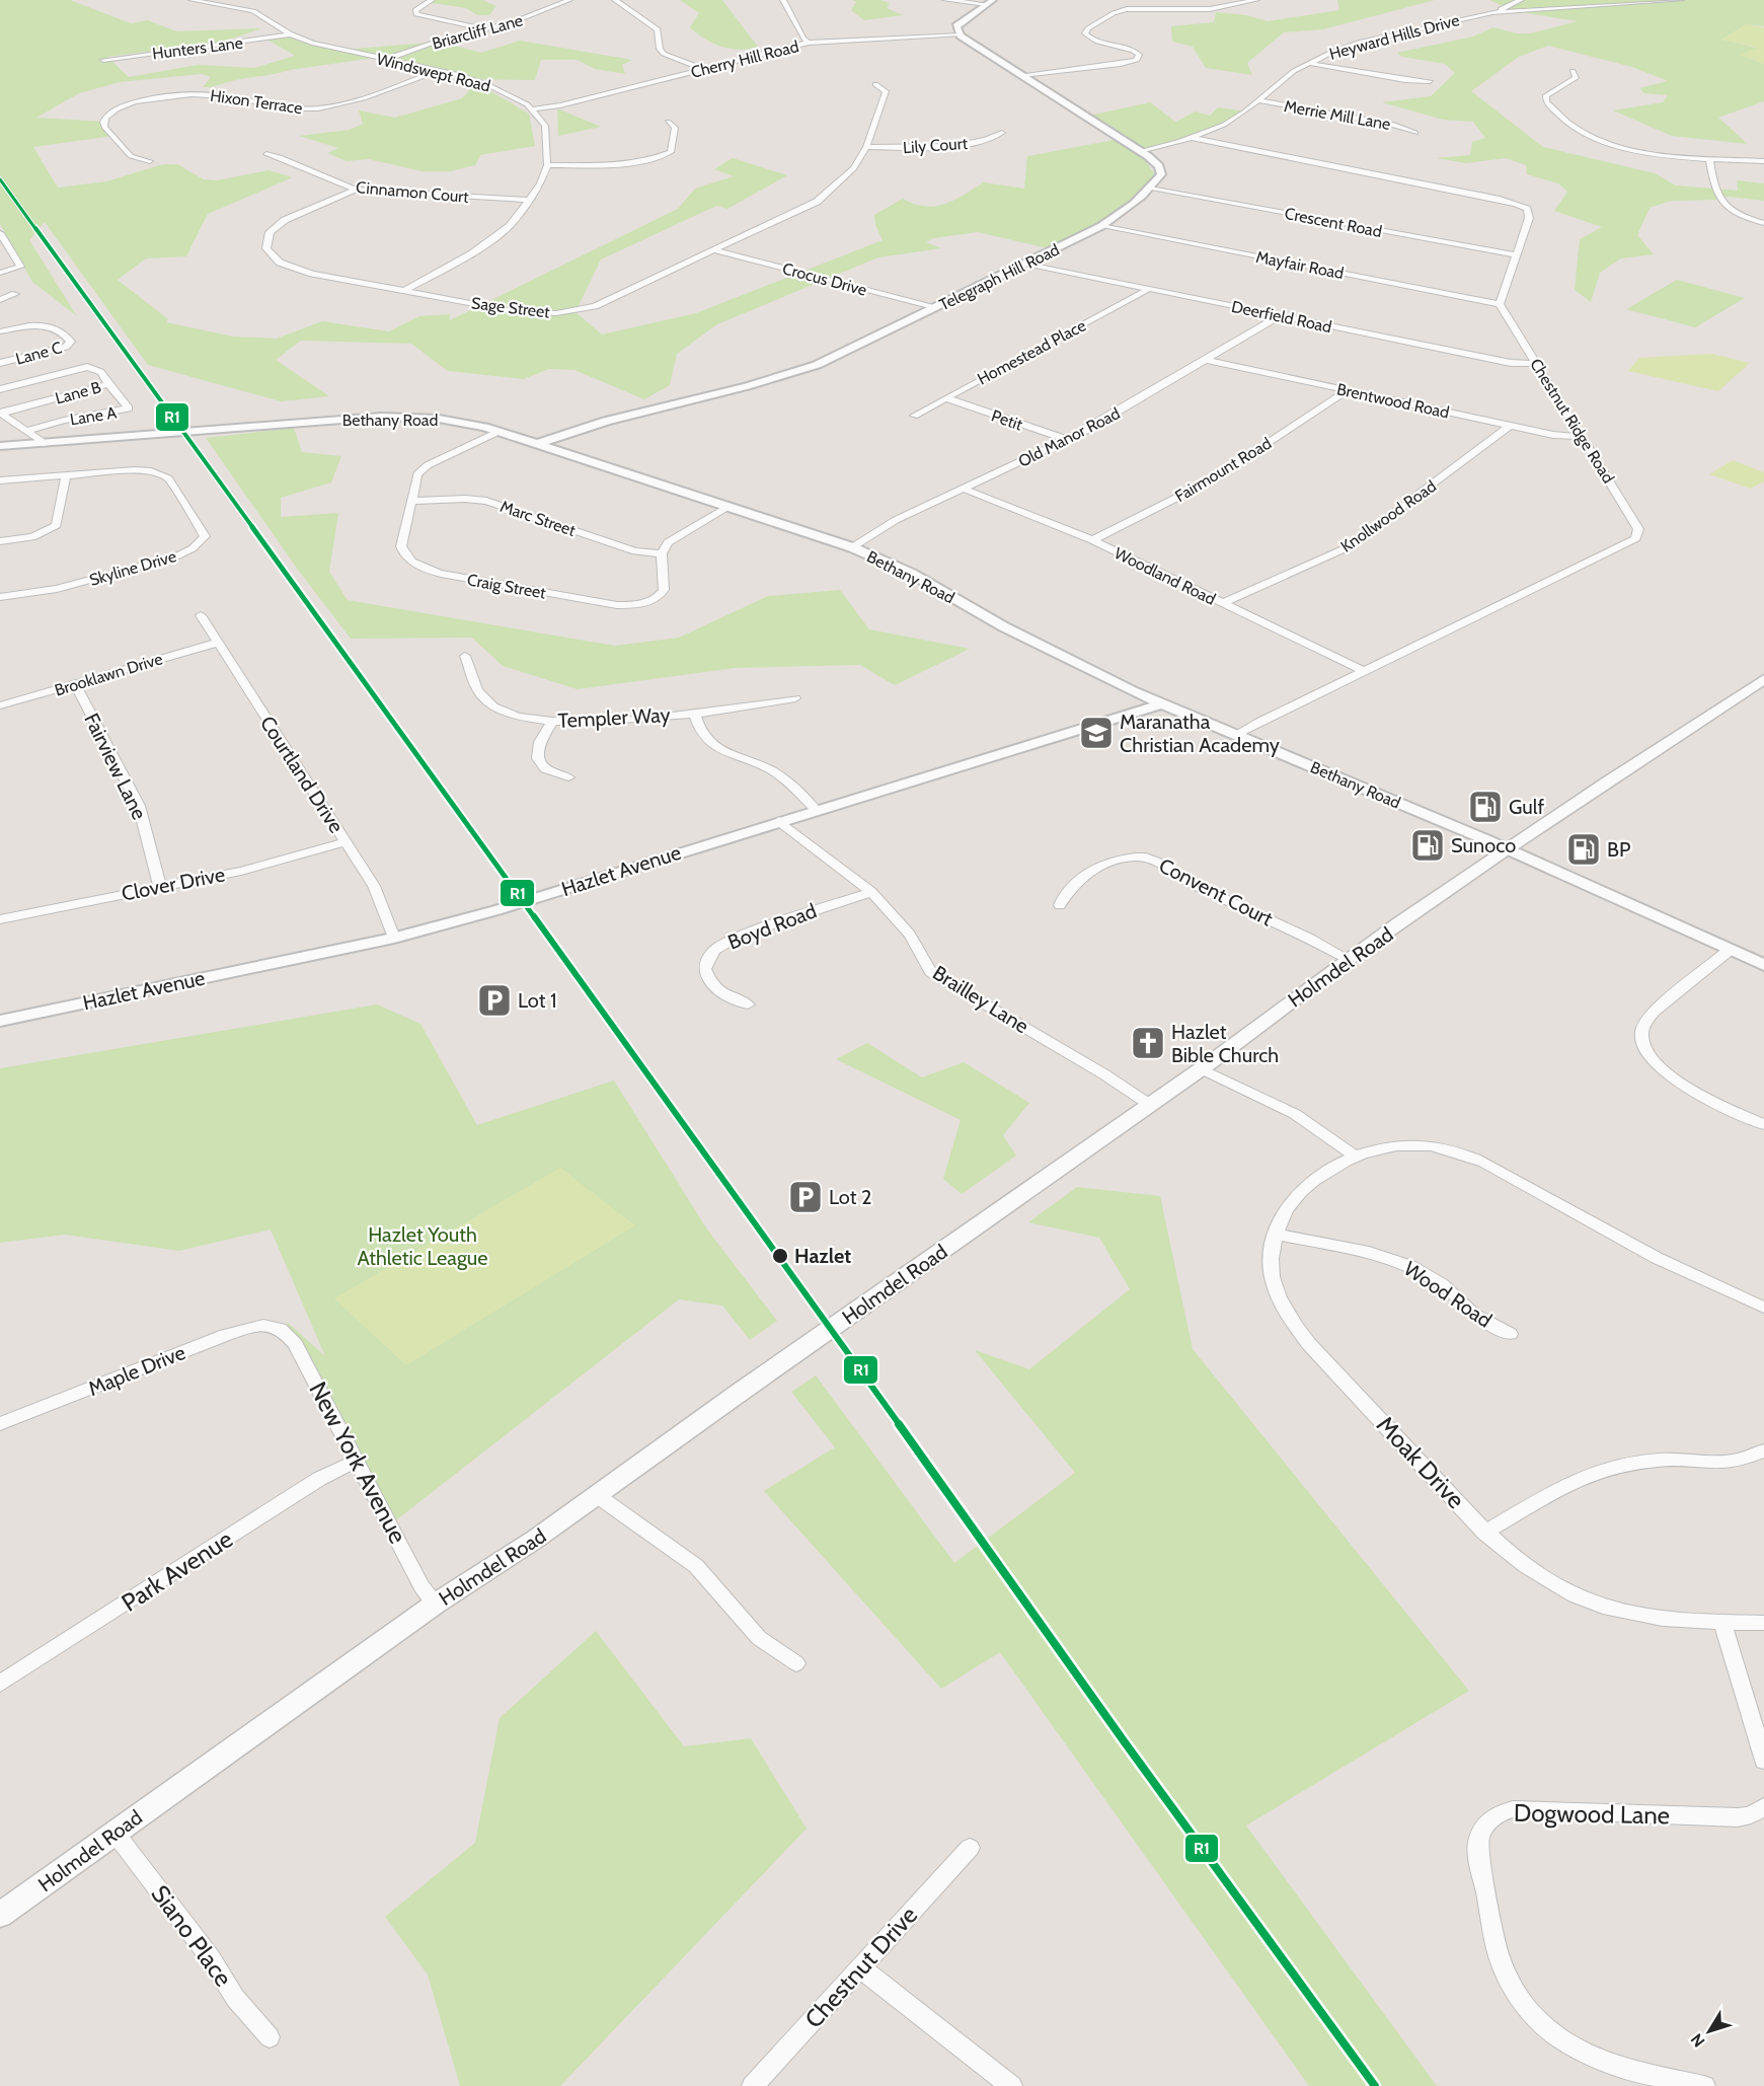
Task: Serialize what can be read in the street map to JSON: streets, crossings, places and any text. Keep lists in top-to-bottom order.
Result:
{
  "streets": {
    "main road": ["Holmdel Road"],
    "street": [
      "Briarcliff Lane",
      "Heyward Hills Drive",
      "Hunters Lane",
      "Cherry Hill Road",
      "Windswept Road",
      "Hixon Terrace",
      "Merrie Mill Lane",
      "Lily Court",
      "Cinnamon Court",
      "Crescent Road",
      "Mayfair Road",
      "Telegraph Hill Road",
      "Crocus Drive",
      "Sage Street",
      "Deerfield Road",
      "Homestead Place",
      "Lane C",
      "Lane B",
      "Brentwood Road",
      "Lane A",
      "Bethany Road",
      "Petit",
      "Chestnut Ridge Road",
      "Old Manor Road",
      "Fairmount Road",
      "Knollwood Road",
      "Marc Street",
      "Skyline Drive",
      "Woodland Road",
      "Craig Street",
      "Brooklawn Drive",
      "Templer Way",
      "Fairview Lane",
      "Courtland Drive",
      "Hazlet Avenue",
      "Clover Drive",
      "Convent Court",
      "Boyd Road",
      "Brailley Lane",
      "Wood Road",
      "Maple Drive",
      "New York Avenue",
      "Moak Drive",
      "Park Avenue",
      "Dogwood Lane",
      "Siano Place",
      "Chestnut Drive"
    ]
  },
  "crossings": [
    ["Briarcliff Lane", "Windswept Road"],
    ["Heyward Hills Drive", "Merrie Mill Lane"],
    ["Hunters Lane", "Windswept Road"],
    ["Cherry Hill Road", "Windswept Road"],
    ["Windswept Road", "Hixon Terrace"],
    ["Lily Court", "Sage Street"],
    ["Cinnamon Court", "Sage Street"],
    ["Crescent Road", "Telegraph Hill Road"],
    ["Mayfair Road", "Telegraph Hill Road"],
    ["Mayfair Road", "Chestnut Ridge Road"],
    ["Telegraph Hill Road", "Crocus Drive"],
    ["Telegraph Hill Road", "Deerfield Road"],
    ["Telegraph Hill Road", "Bethany Road"],
    ["Crocus Drive", "Sage Street"],
    ["Deerfield Road", "Homestead Place"],
    ["Deerfield Road", "Chestnut Ridge Road"],
    ["Deerfield Road", "Old Manor Road"],
    ["Homestead Place", "Petit"],
    ["Lane B", "Lane A"],
    ["Brentwood Road", "Chestnut Ridge Road"],
    ["Brentwood Road", "Old Manor Road"],
    ["Brentwood Road", "Fairmount Road"],
    ["Brentwood Road", "Knollwood Road"],
    ["Bethany Road", "Chestnut Ridge Road"],
    ["Bethany Road", "Old Manor Road"],
    ["Bethany Road", "Craig Street"],
    ["Bethany Road", "Hazlet Avenue"],
    ["Bethany Road", "Holmdel Road"],
    ["Petit", "Old Manor Road"],
    ["Chestnut Ridge Road", "Woodland Road"],
    ["Old Manor Road", "Woodland Road"],
    ["Fairmount Road", "Woodland Road"],
    ["Knollwood Road", "Woodland Road"],
    ["Marc Street", "Craig Street"],
    ["Brooklawn Drive", "Fairview Lane"],
    ["Brooklawn Drive", "Courtland Drive"],
    ["Fairview Lane", "Clover Drive"],
    ["Courtland Drive", "Hazlet Avenue"],
    ["Courtland Drive", "Clover Drive"],
    ["Hazlet Avenue", "Brailley Lane"],
    ["Convent Court", "Holmdel Road"],
    ["Boyd Road", "Brailley Lane"],
    ["Holmdel Road", "Brailley Lane"],
    ["Holmdel Road", "New York Avenue"],
    ["Holmdel Road", "Siano Place"],
    ["Wood Road", "Moak Drive"],
    ["Maple Drive", "New York Avenue"],
    ["New York Avenue", "Park Avenue"]
  ],
  "parks": ["Hazlet Youth Athletic League"],
  "places": {
    "school or university": ["Maranatha Christian Academy"],
    "fuel station": ["Gulf", "Sunoco", "BP"],
    "parking": ["Lot 1", "Lot 2"],
    "church": ["Hazlet Bible Church"],
    "other": ["Hazlet"]
  },
  "lines": ["transit line R1"],
  "north": "bottom left"
}
